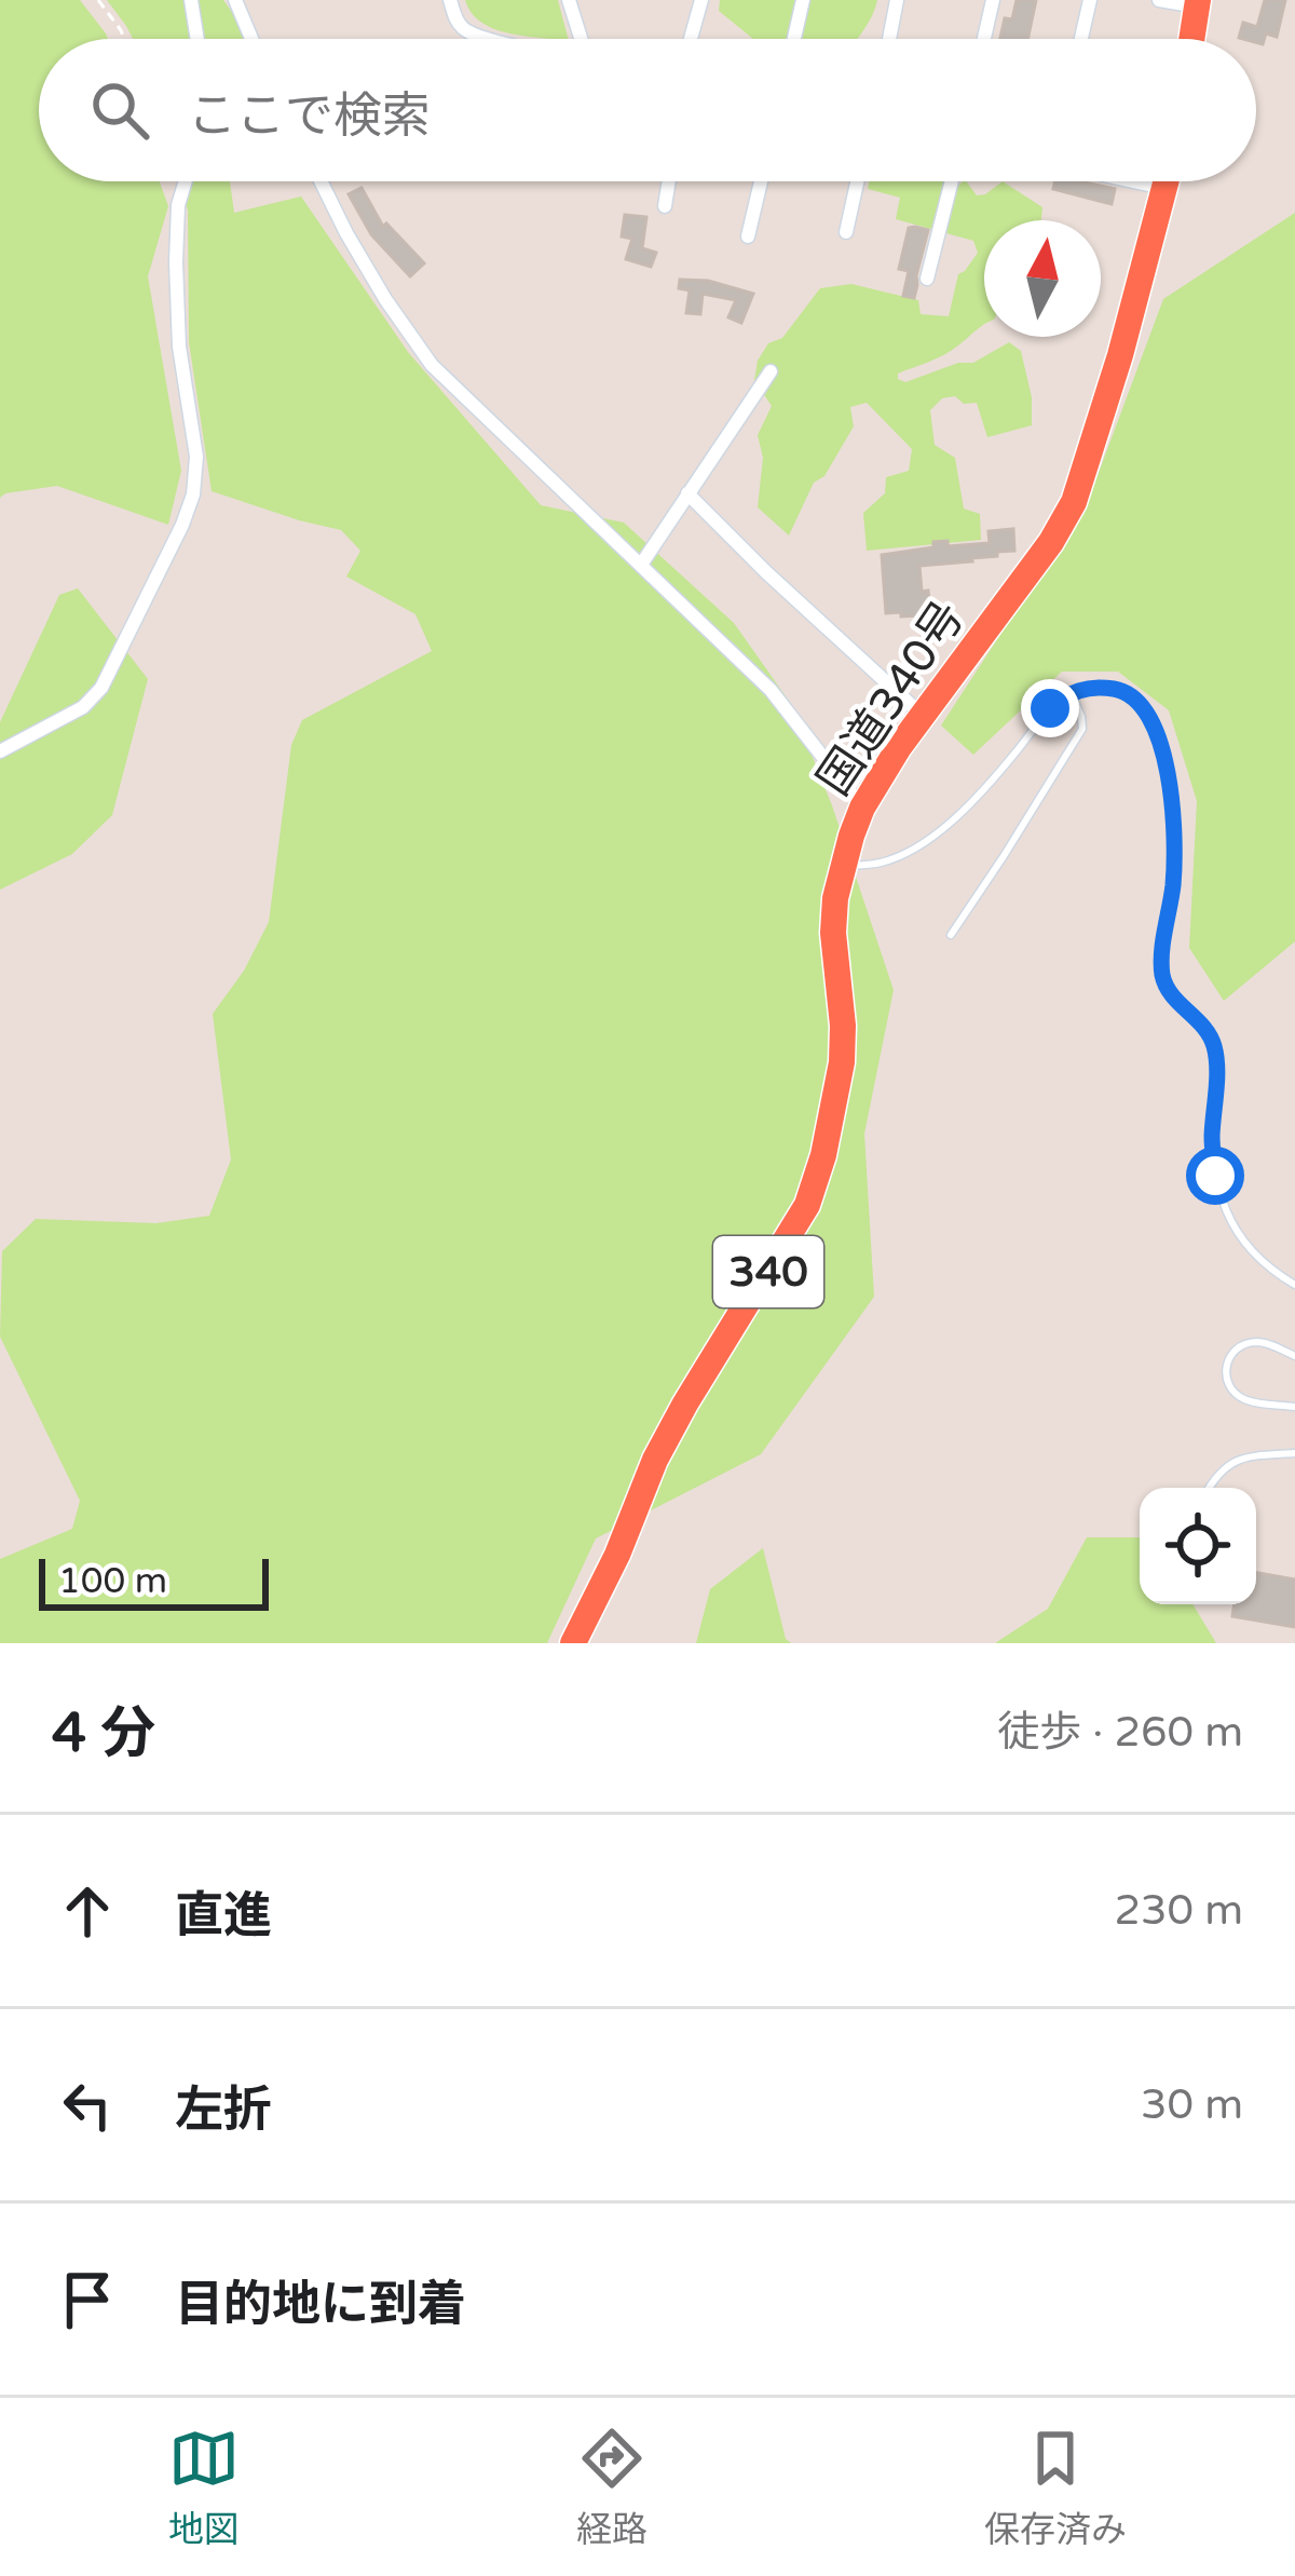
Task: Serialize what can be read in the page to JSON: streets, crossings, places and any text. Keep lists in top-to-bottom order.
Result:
{
  "streets": {
    "highway": ["国道340号", "340"]
  },
  "scale_bar": "100 m",
  "north": "top",
  "page": {
    "search": "ここで検索",
    "scale": "100 m",
    "heading": ["4 分", "徒歩 · 260 m"],
    "list": [
      ["直進", "230 m"],
      ["左折", "30 m"],
      "目的地に到着"
    ],
    "nav": ["地図", "経路", "保存済み"]
  }
}
